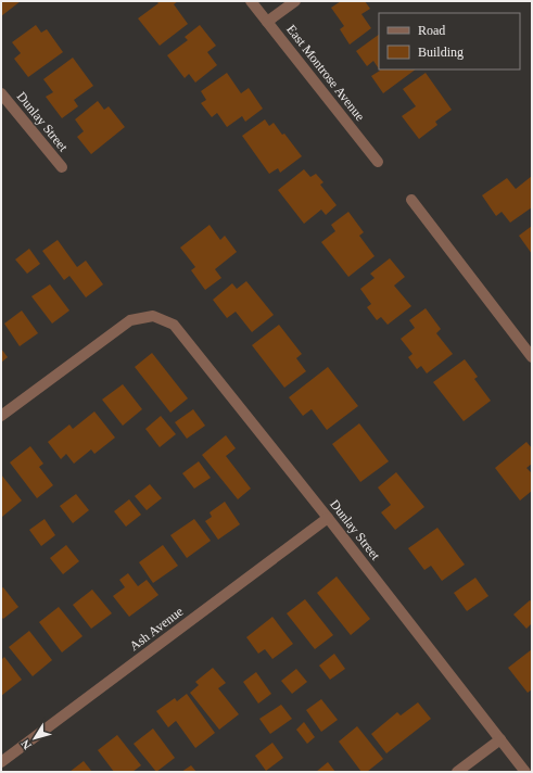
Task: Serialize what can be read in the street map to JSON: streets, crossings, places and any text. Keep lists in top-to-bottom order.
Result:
{
  "streets": {
    "street": ["East Montrose Avenue", "Dunlay Street", "Ash Avenue"]
  },
  "crossings": [
    ["Dunlay Street", "Ash Avenue"]
  ],
  "legend": ["Road", "Building"],
  "north": "bottom left"
}
